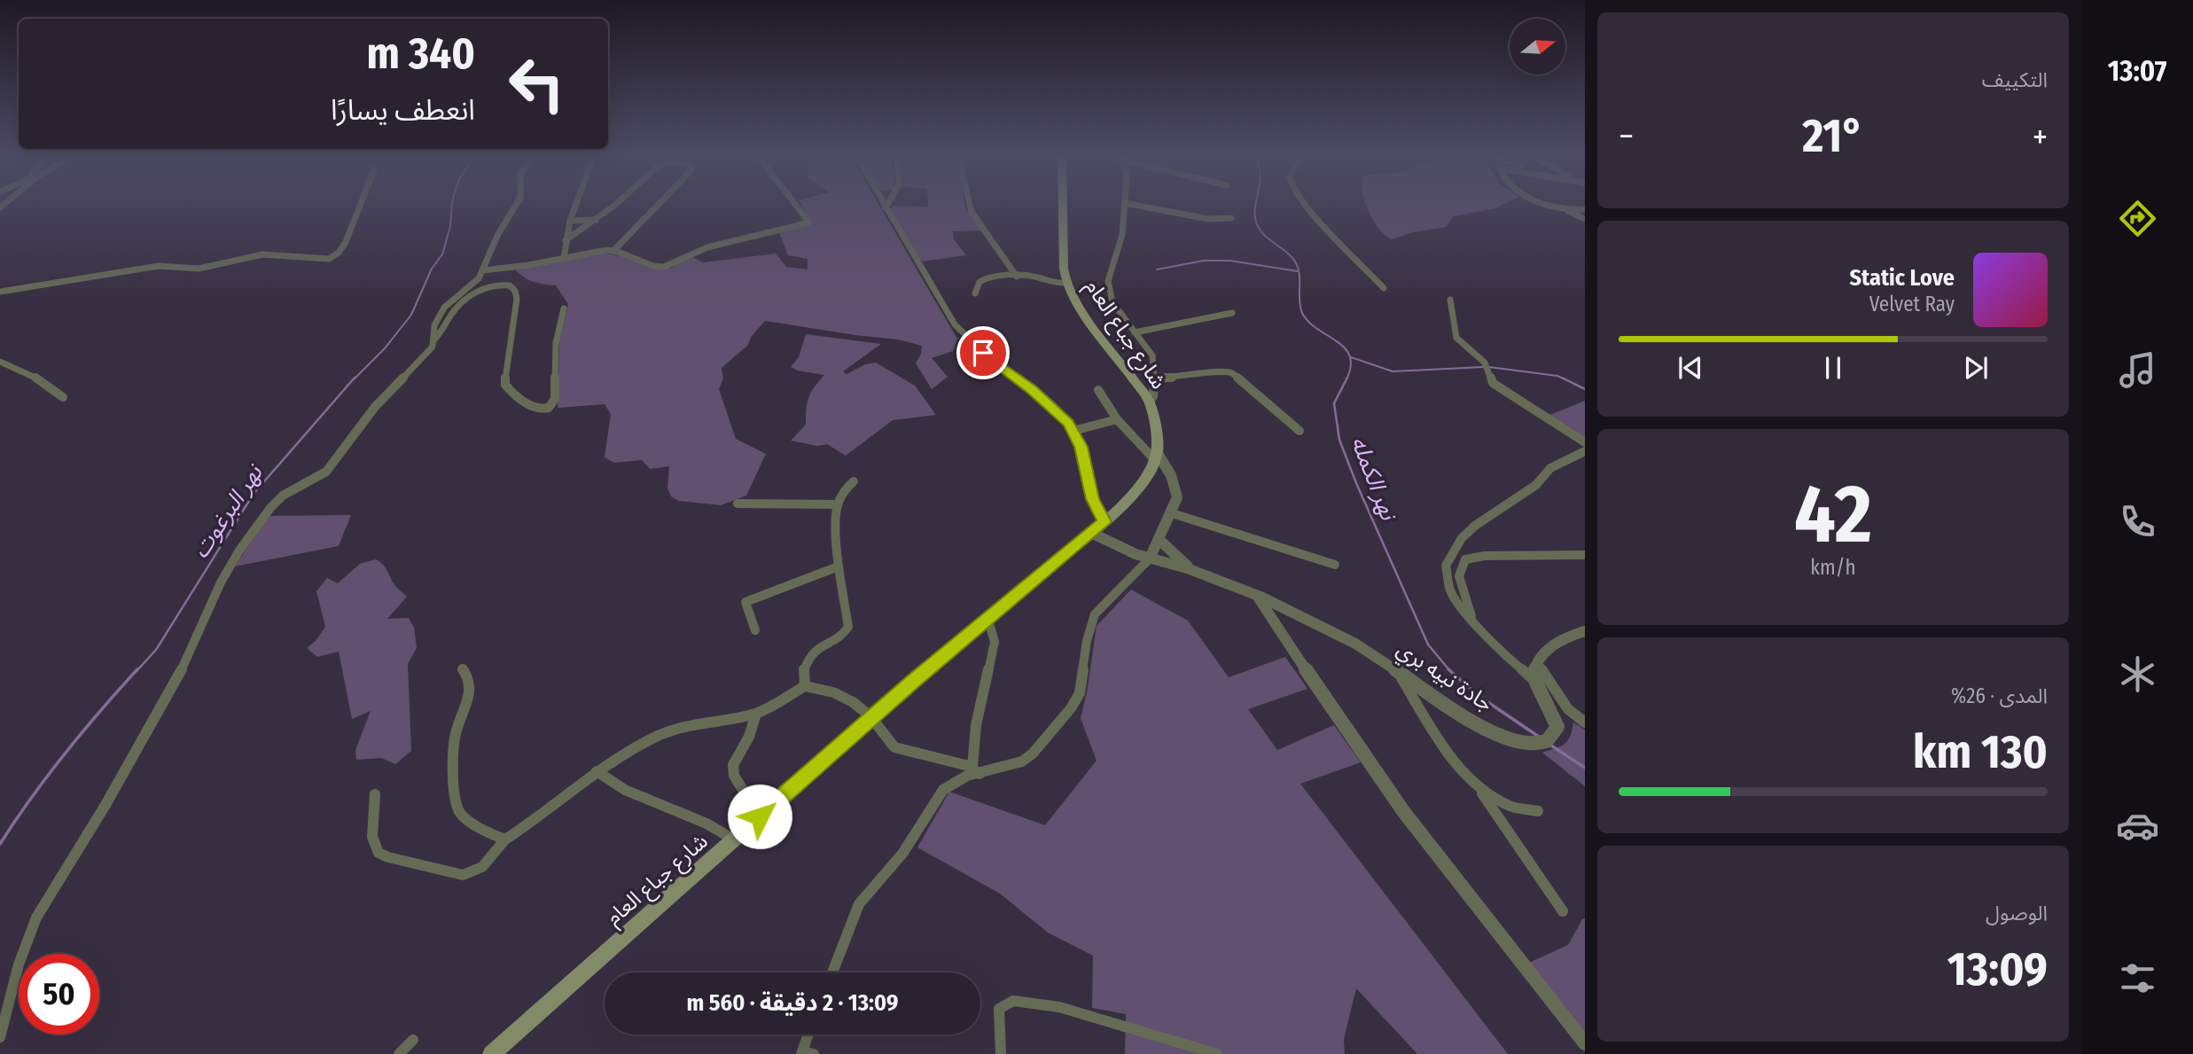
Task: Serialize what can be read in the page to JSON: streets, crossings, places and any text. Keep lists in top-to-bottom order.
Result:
{
  "streets": {
    "main road": ["شارع جباع العام"],
    "street": ["جادة نبيه بري"]
  },
  "crossings": [
    ["شارع جباع العام", "جادة نبيه بري"]
  ],
  "water": ["نهر الكمله", "نهر البرغوت"],
  "north": "right",
  "page": {
    "tabs": "13:07",
    "tile": [
      "التكييف",
      ["42", "km/h"],
      ["المدى · 26%", "130 km"],
      ["الوصول", "13:09"]
    ],
    "turn": ["340 m", "انعطف يسارًا"],
    "heat": ["−", "21°", "+"],
    "song": ["Static Love", "Velvet Ray"],
    "limit": "50",
    "trip": "13:09 · 2 دقيقة · 560 m"
  }
}
